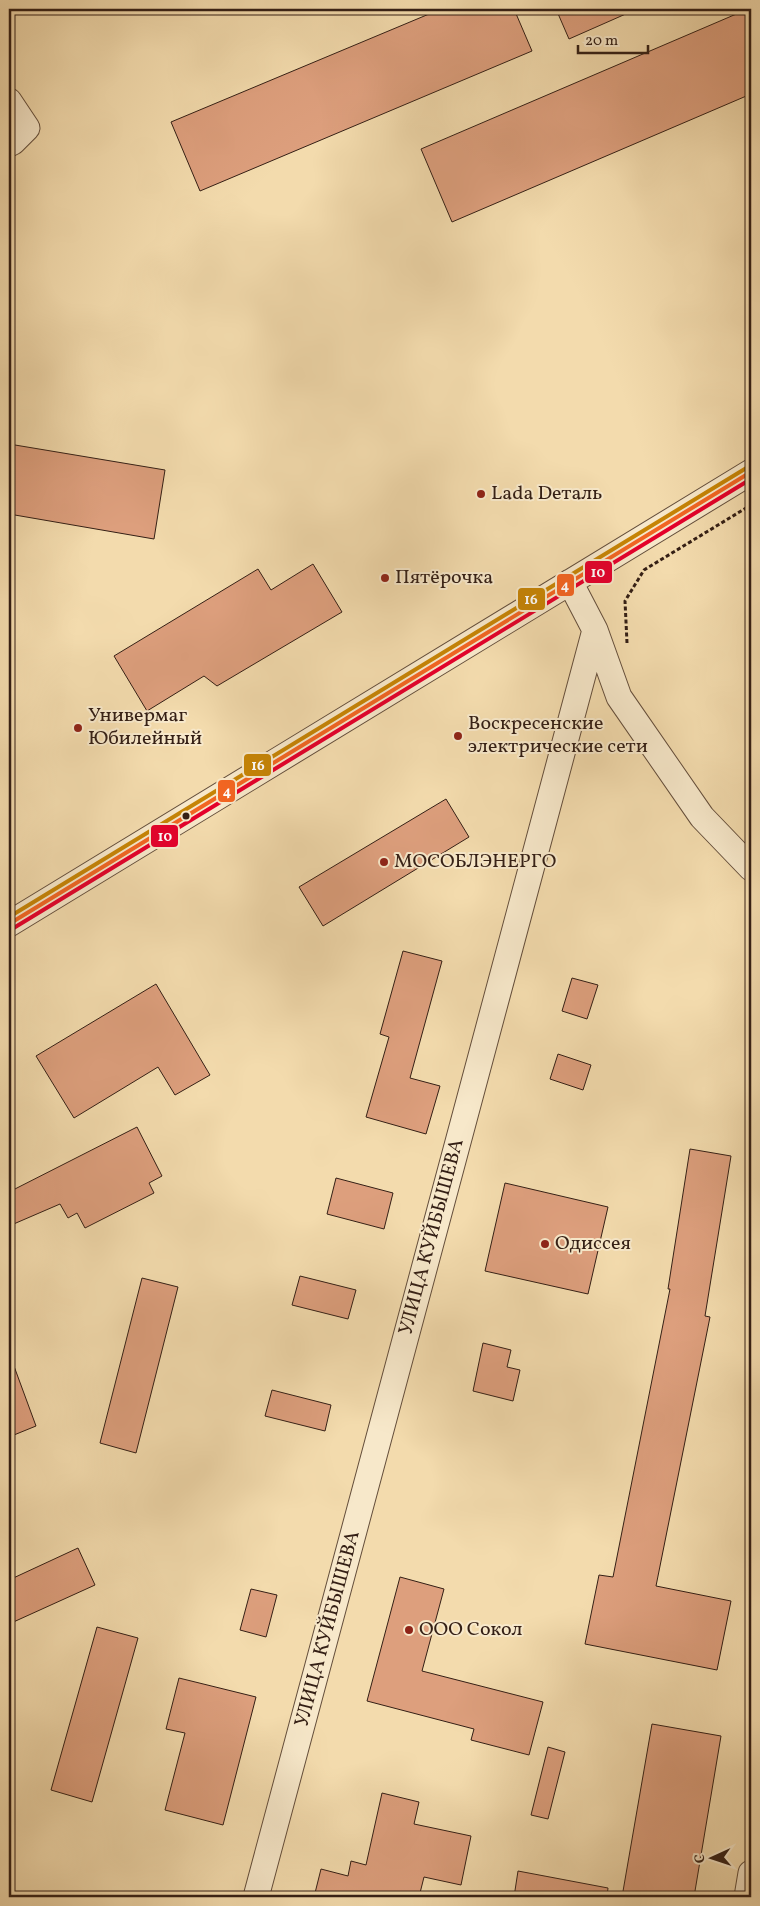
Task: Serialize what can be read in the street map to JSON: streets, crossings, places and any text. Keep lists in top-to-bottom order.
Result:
{
  "streets": {
    "street": ["УЛИЦА КУЙБЫШЕВА"]
  },
  "places": [
    "Lada Dеталь",
    "Пятёрочка",
    "Универмаг Юбилейный",
    "Воскресенские электрические сети",
    "МОСОБЛЭНЕРГО",
    "Одиссея",
    "ООО Сокол"
  ],
  "lines": ["transit line 16", "transit line 4", "transit line 10"],
  "scale_bar": "20 m",
  "north": "left"
}
